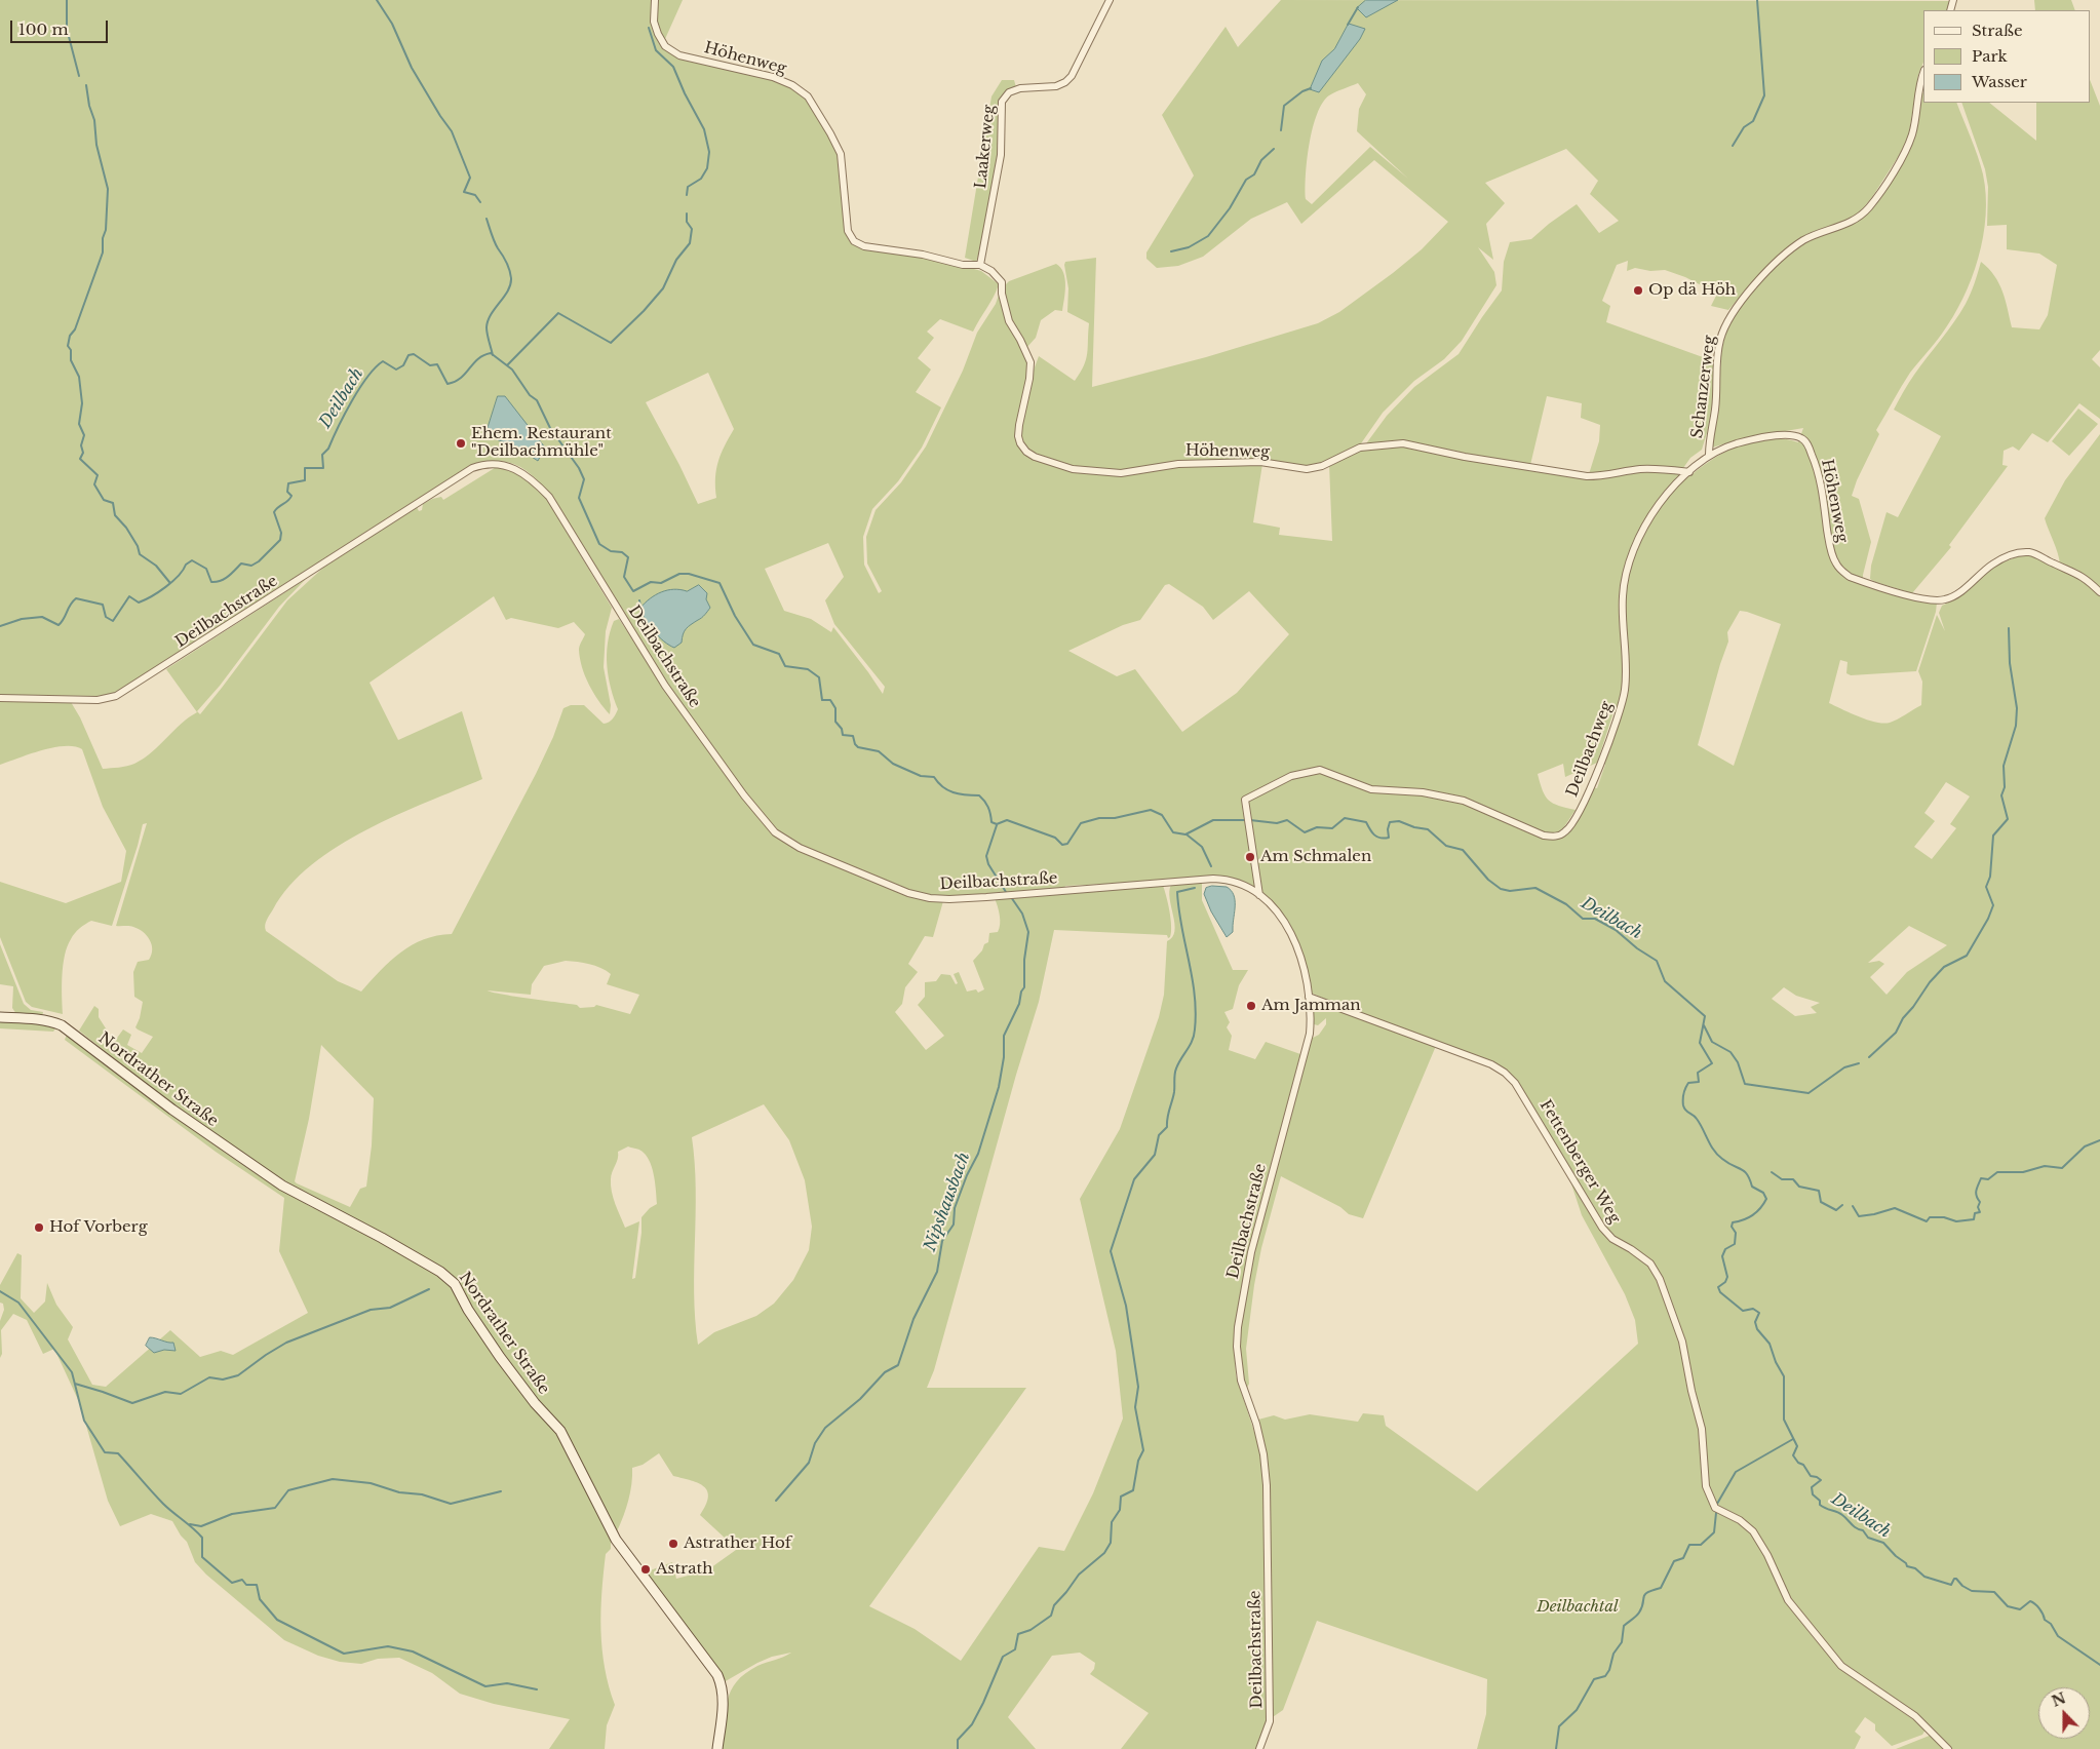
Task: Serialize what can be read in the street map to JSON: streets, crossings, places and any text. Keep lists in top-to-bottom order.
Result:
{
  "streets": {
    "main road": ["Nordrather Straße"],
    "street": [
      "Höhenweg",
      "Laakerweg",
      "Schanzerweg",
      "Deilbachstraße",
      "Deilbachweg",
      "Fettenberger Weg"
    ]
  },
  "crossings": [
    ["Höhenweg", "Laakerweg"],
    ["Höhenweg", "Schanzerweg"],
    ["Höhenweg", "Deilbachweg"],
    ["Deilbachstraße", "Deilbachweg"],
    ["Deilbachstraße", "Fettenberger Weg"]
  ],
  "water": ["Deilbach", "Nipshausbach"],
  "parks": ["Deilbachtal"],
  "places": [
    "Op dä Höh",
    "Ehem. Restaurant \"Deilbachmühle\"",
    "Am Schmalen",
    "Am Jamman",
    "Hof Vorberg",
    "Astrather Hof",
    "Astrath"
  ],
  "legend": ["Straße", "Park", "Wasser"],
  "scale_bar": "100 m",
  "north": "top"
}
